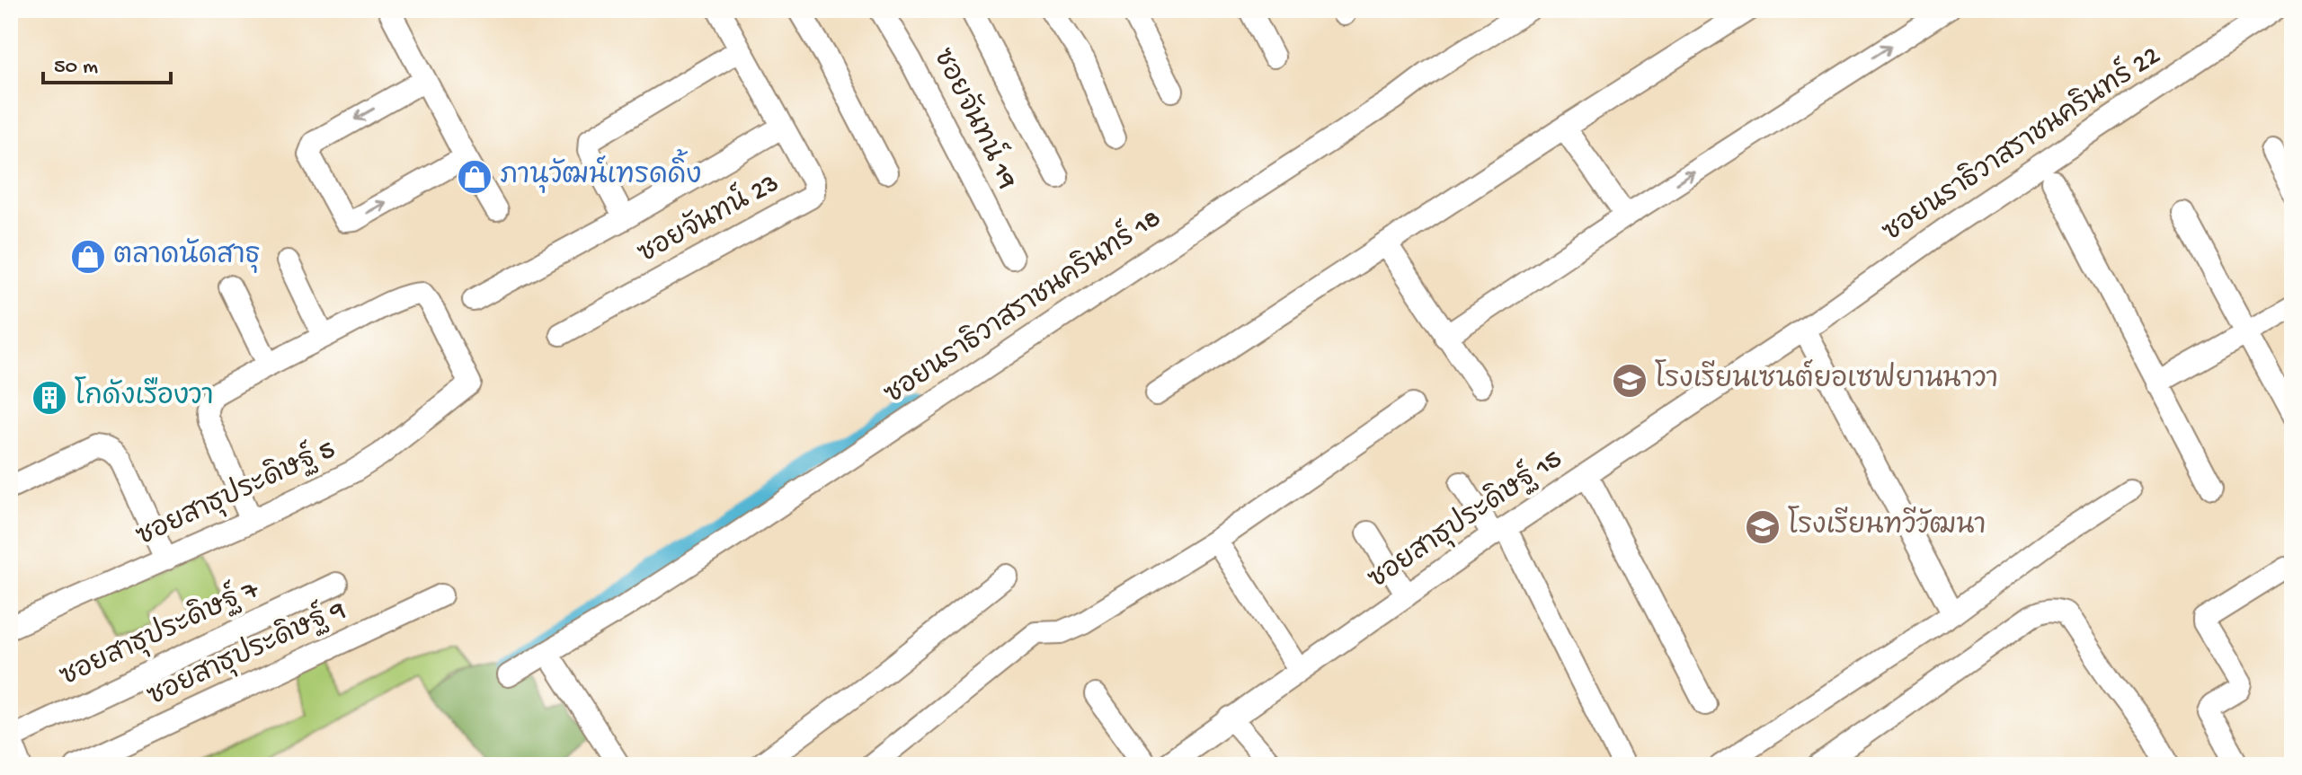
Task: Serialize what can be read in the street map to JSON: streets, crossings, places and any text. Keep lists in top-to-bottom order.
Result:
{
  "streets": {
    "street": [
      "ซอยจันทน์ 19",
      "ซอยนราธิวาสราชนครินทร์ 22",
      "ซอยจันทน์ 23",
      "ซอยนราธิวาสราชนครินทร์ 18",
      "ซอยสาธุประดิษฐ์ 5",
      "ซอยสาธุประดิษฐ์ 15",
      "ซอยสาธุประดิษฐ์ 7",
      "ซอยสาธุประดิษฐ์ 9"
    ]
  },
  "crossings": [
    ["ซอยนราธิวาสราชนครินทร์ 22", "ซอยสาธุประดิษฐ์ 15"]
  ],
  "places": {
    "shop": ["ภานุวัฒน์เทรดดิ้ง", "ตลาดนัดสาธุ"],
    "school or university": ["โรงเรียนเซนต์ยอเซฟยานนาวา", "โรงเรียนทวีวัฒนา"],
    "building": ["โกดังเรืองวา"]
  },
  "scale_bar": "50 m"
}
